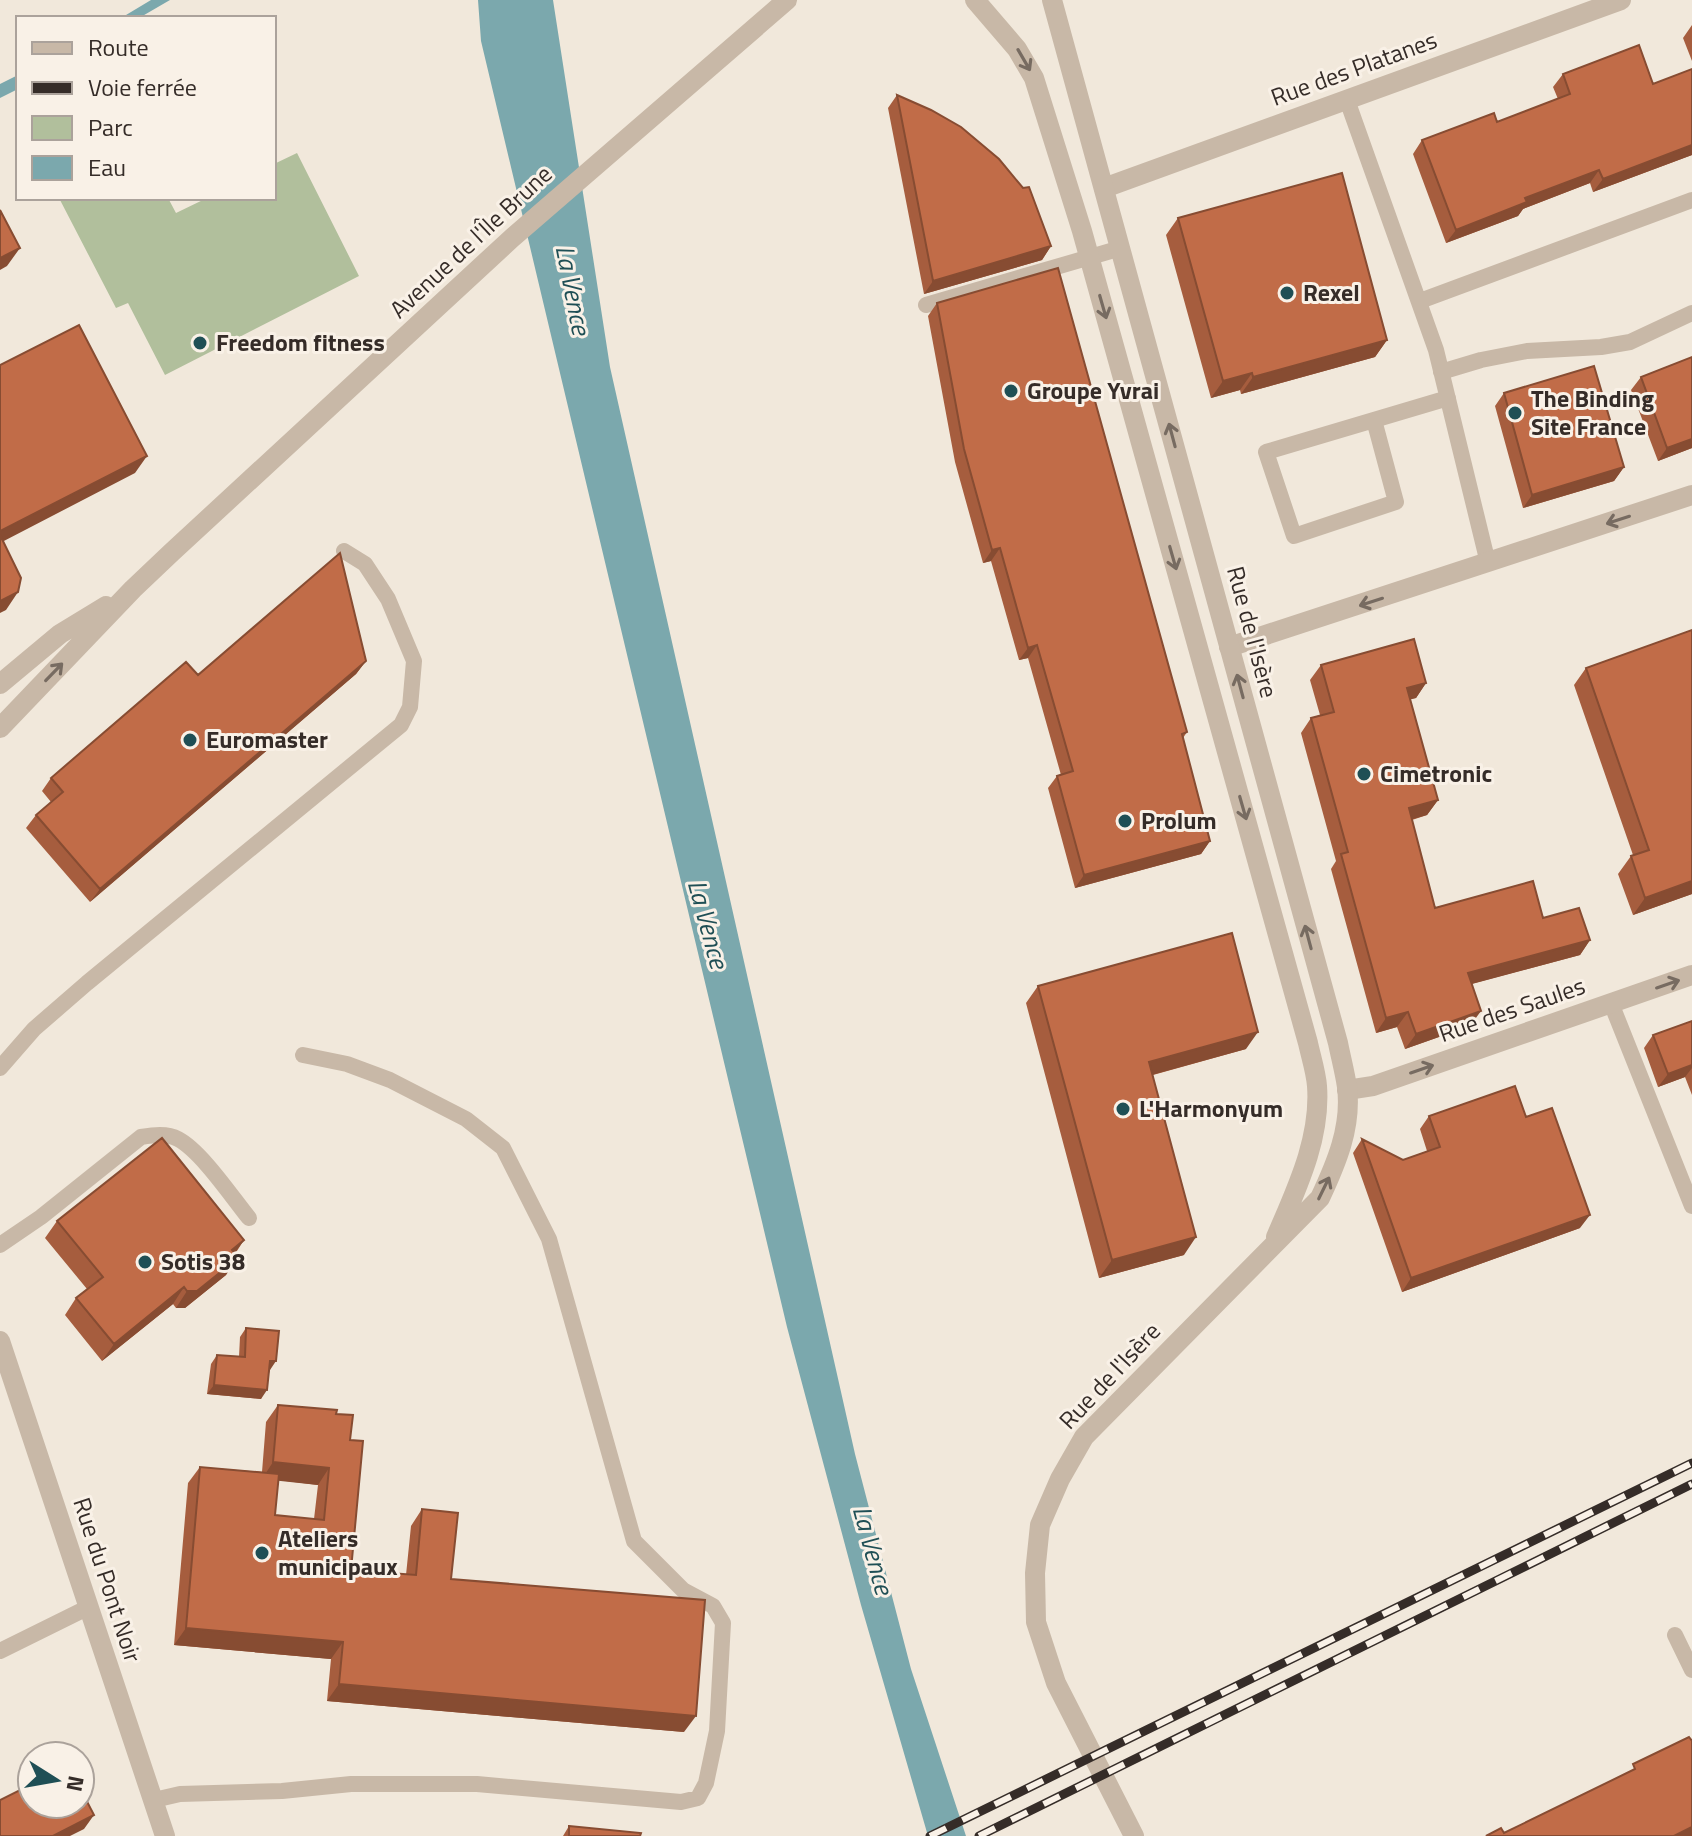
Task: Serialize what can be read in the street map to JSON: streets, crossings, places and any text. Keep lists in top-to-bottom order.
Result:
{
  "streets": {
    "street": [
      "Rue des Platanes",
      "Avenue de l'Île Brune",
      "Rue de l'Isère",
      "Rue des Saules",
      "Rue du Pont Noir"
    ]
  },
  "crossings": [
    ["Rue des Platanes", "Rue de l'Isère"],
    ["Rue de l'Isère", "Rue des Saules"]
  ],
  "one_way": ["Rue des Saules"],
  "water": ["La Vence"],
  "places": [
    "Rexel",
    "Freedom fitness",
    "Groupe Yvrai",
    "The Binding Site France",
    "Euromaster",
    "Cimetronic",
    "Prolum",
    "L'Harmonyum",
    "Sotis 38",
    "Ateliers municipaux"
  ],
  "legend": [
    "Route",
    "Voie ferrée",
    "Parc",
    "Eau"
  ],
  "north": "right"
}
